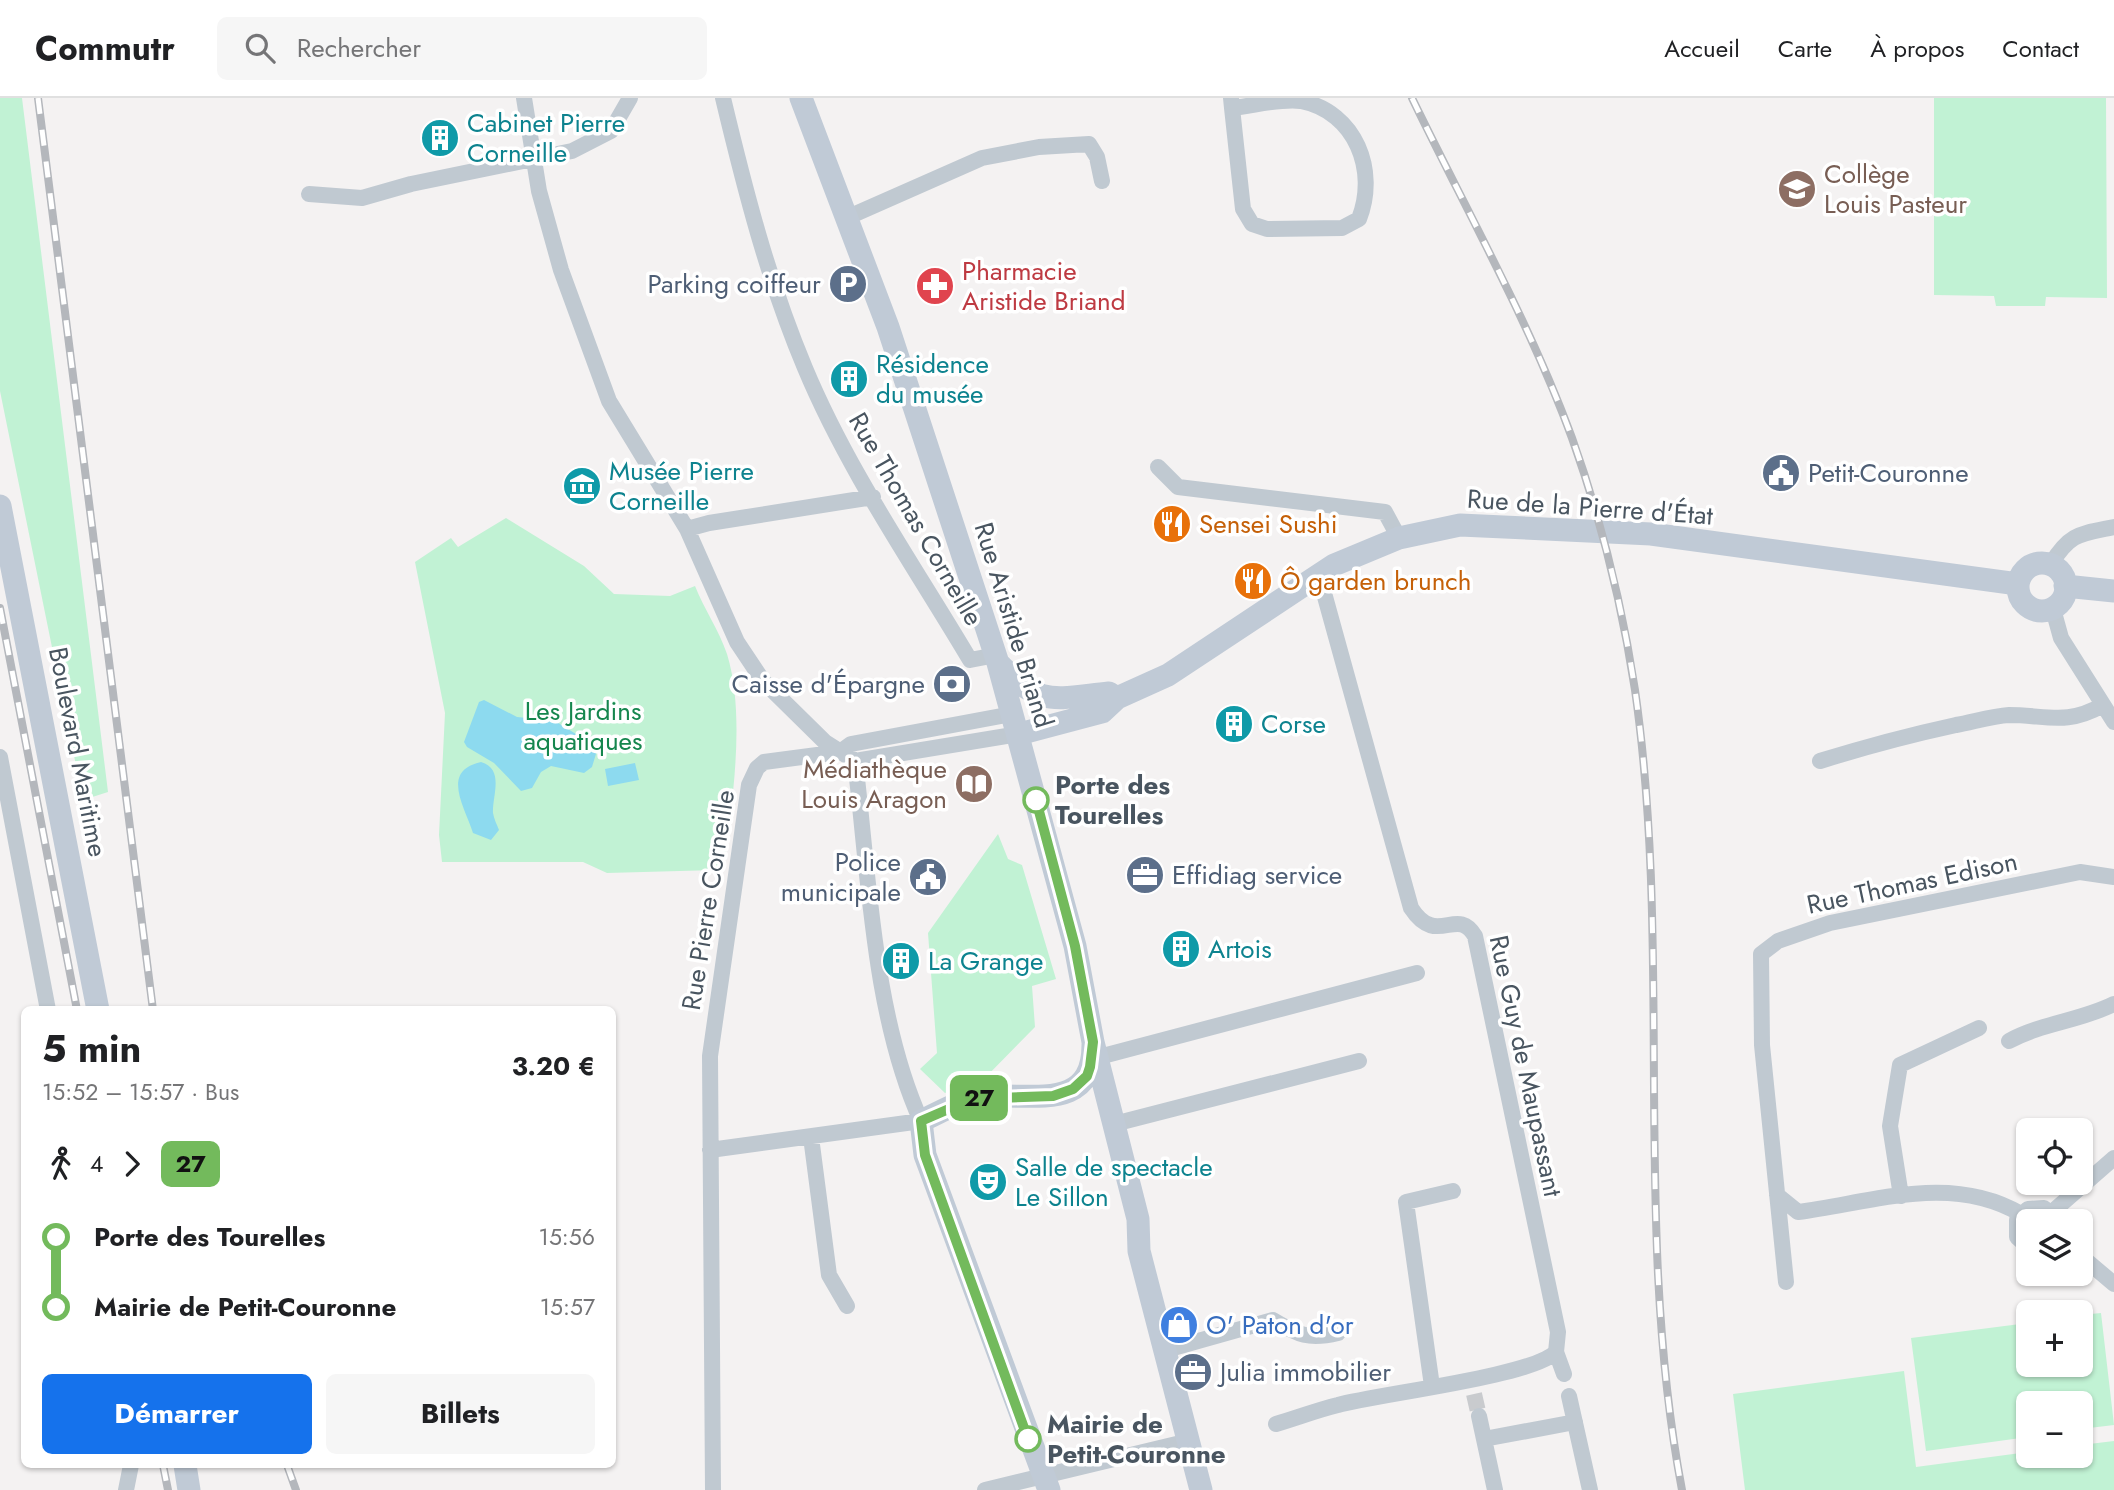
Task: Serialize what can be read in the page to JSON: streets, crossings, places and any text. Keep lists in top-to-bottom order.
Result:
{
  "streets": {
    "main road": ["Rue de la Pierre d'État", "Rue Aristide Briand", "Boulevard Maritime"],
    "street": [
      "Rue Thomas Corneille",
      "Rue Thomas Edison",
      "Rue Pierre Corneille",
      "Rue Guy de Maupassant"
    ]
  },
  "crossings": [
    ["Rue de la Pierre d'État", "Rue Thomas Corneille"],
    ["Rue de la Pierre d'État", "Rue Aristide Briand"],
    ["Rue de la Pierre d'État", "Rue Pierre Corneille"],
    ["Rue de la Pierre d'État", "Rue Guy de Maupassant"],
    ["Rue Thomas Corneille", "Rue Aristide Briand"],
    ["Rue Aristide Briand", "Rue Pierre Corneille"]
  ],
  "parks": ["Les Jardins aquatiques"],
  "places": {
    "building": [
      "Cabinet Pierre Corneille",
      "Résidence du musée",
      "Corse",
      "Artois",
      "La Grange"
    ],
    "school or university": ["Collège Louis Pasteur"],
    "parking": ["Parking coiffeur"],
    "pharmacy": ["Pharmacie Aristide Briand"],
    "public building": ["Petit-Couronne", "Police municipale"],
    "museum": ["Musée Pierre Corneille"],
    "restaurant": ["Sensei Sushi", "Ô garden brunch"],
    "bank": ["Caisse d'Épargne"],
    "library": ["Médiathèque Louis Aragon"],
    "other": ["Porte des Tourelles", "Mairie de Petit-Couronne"],
    "office": ["Effidiag service", "Julia immobilier"],
    "theatre": ["Salle de spectacle Le Sillon"],
    "shop": ["O' Paton d'or"]
  },
  "lines": ["bus line 27"],
  "page": {
    "header": "Commutr",
    "search": "Rechercher",
    "nav": [
      "Accueil",
      "Carte",
      "À propos",
      "Contact"
    ],
    "on_map": "27",
    "heading": ["5 min", "15:52 – 15:57 · Bus", "3.20 €"],
    "map_buttons": ["+", "−"],
    "legs": ["4", "27"],
    "list": [
      {
        "name": "Porte des Tourelles",
        "value": "15:56"
      },
      {
        "name": "Mairie de Petit-Couronne",
        "value": "15:57"
      }
    ],
    "buttons": ["Démarrer", "Billets"]
  }
}
